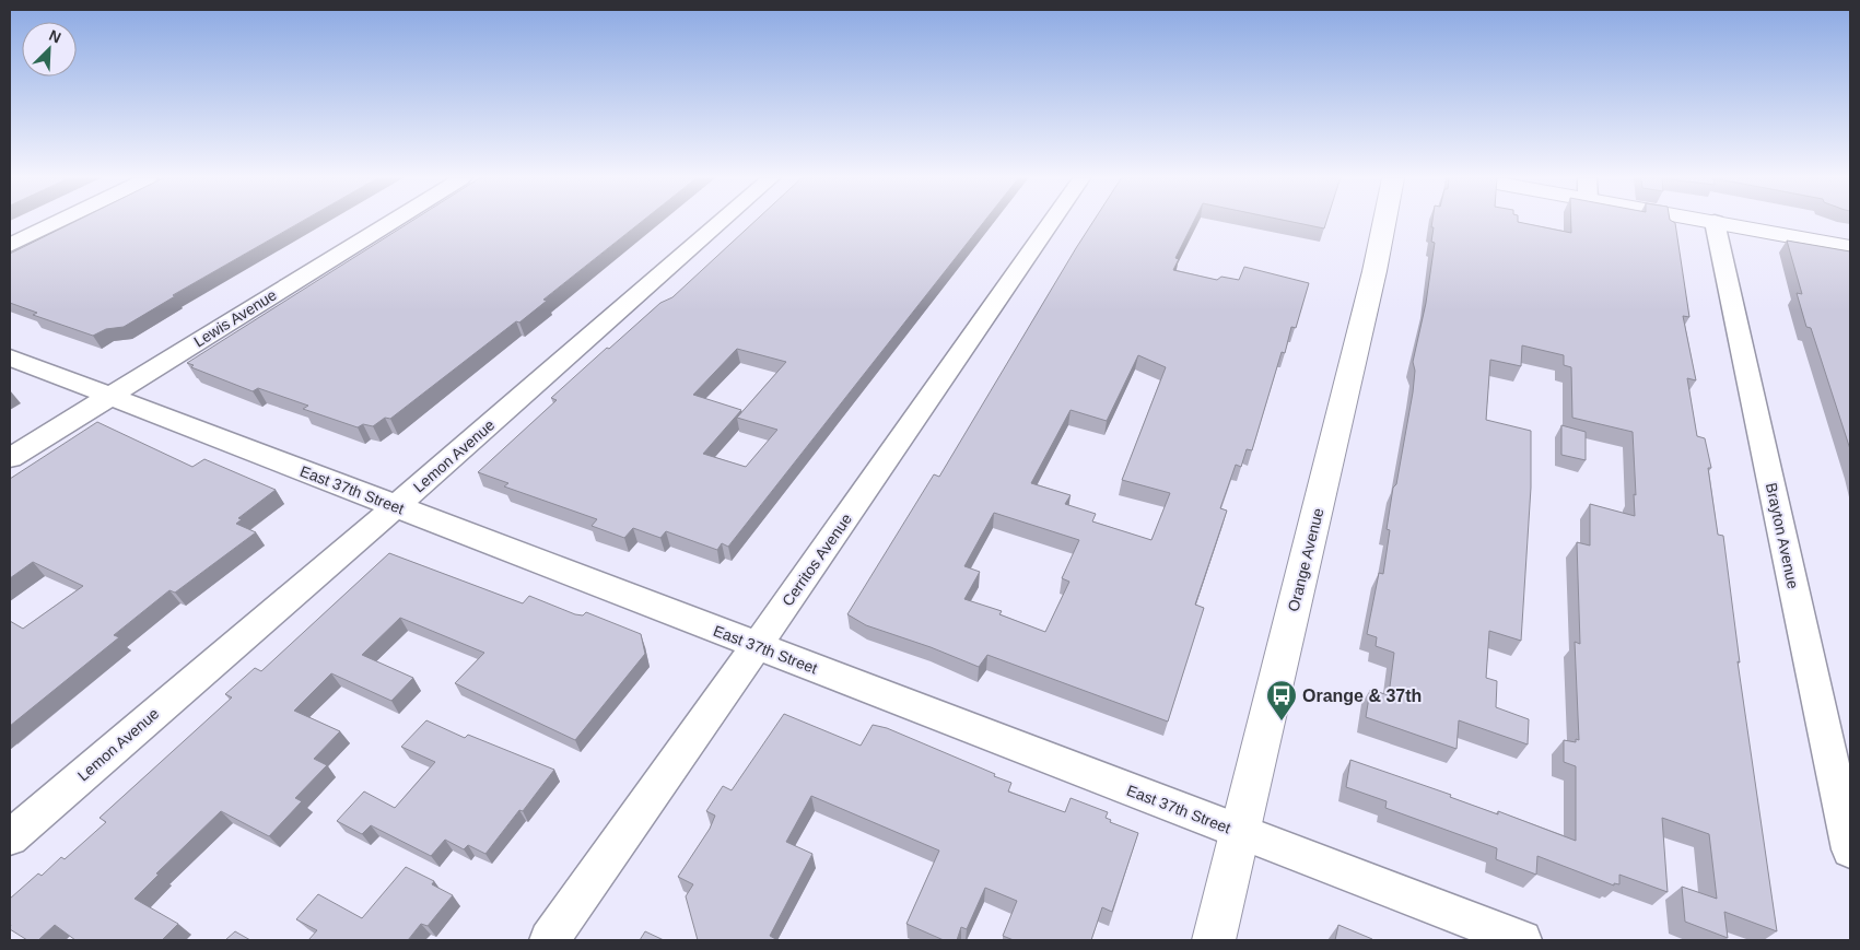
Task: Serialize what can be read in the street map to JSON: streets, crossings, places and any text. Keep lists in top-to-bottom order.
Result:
{
  "streets": {
    "street": [
      "Lewis Avenue",
      "Lemon Avenue",
      "East 37th Street",
      "Brayton Avenue",
      "Cerritos Avenue",
      "Orange Avenue"
    ]
  },
  "crossings": [
    ["Lewis Avenue", "East 37th Street"],
    ["Lemon Avenue", "East 37th Street"],
    ["East 37th Street", "Cerritos Avenue"],
    ["East 37th Street", "Orange Avenue"]
  ],
  "places": {
    "bus stop": ["Orange & 37th"]
  },
  "north": "top right"
}
